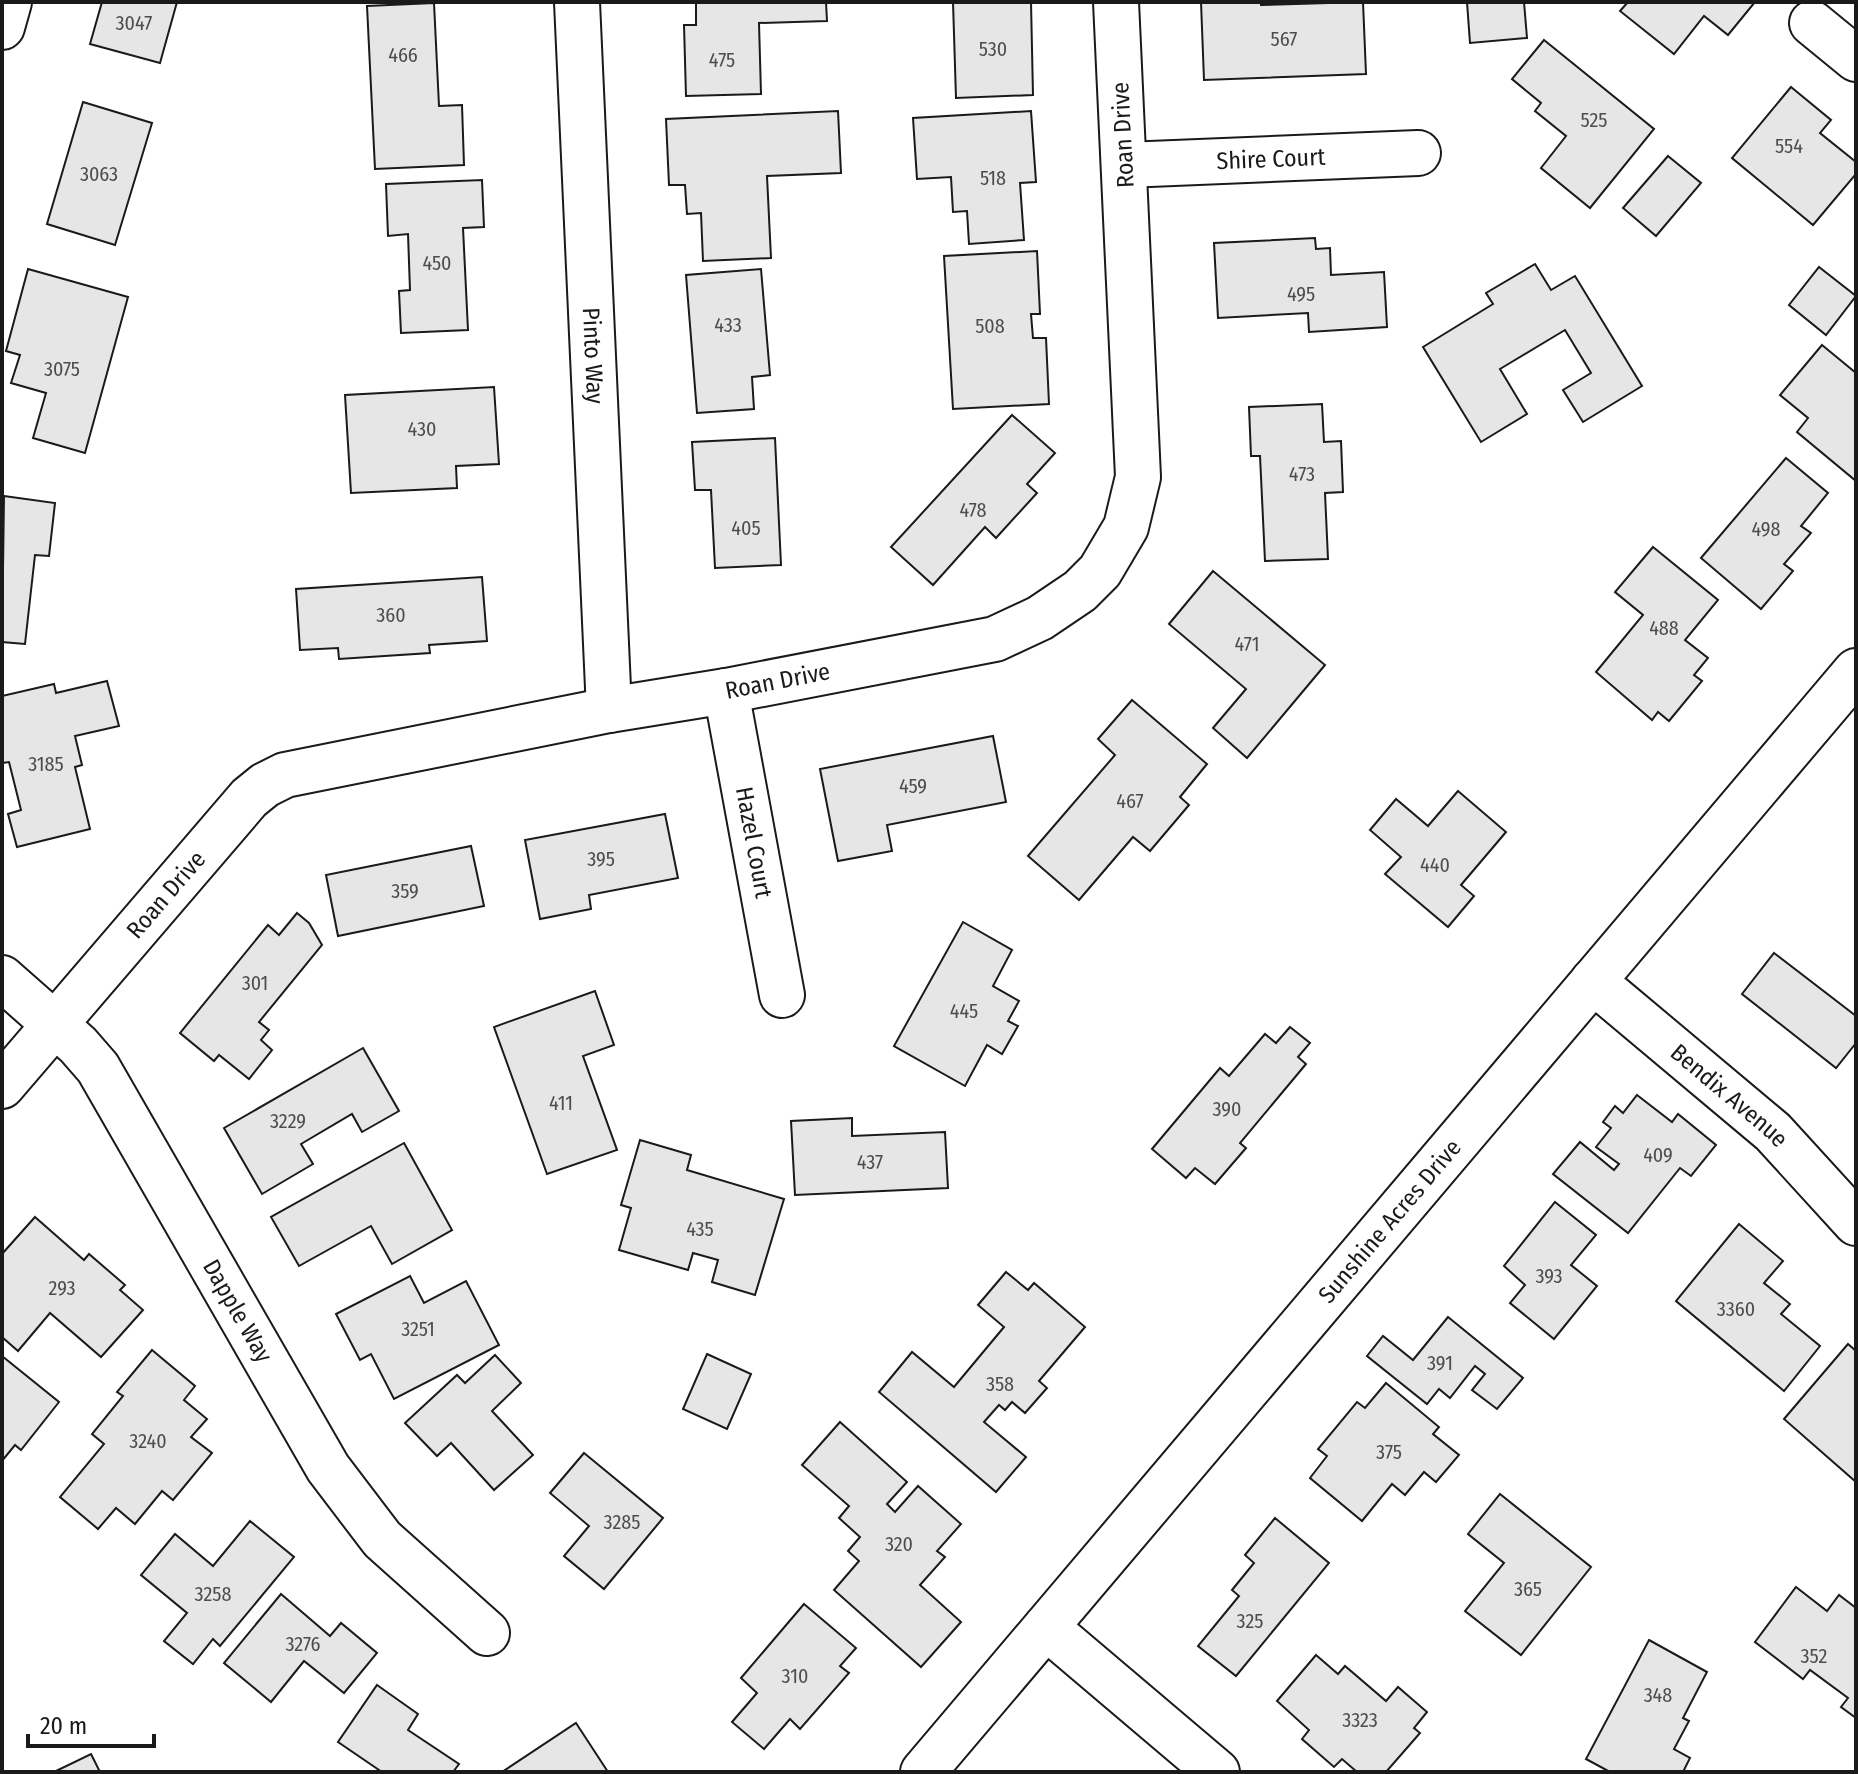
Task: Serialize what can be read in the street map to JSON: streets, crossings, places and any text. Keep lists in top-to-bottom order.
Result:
{
  "streets": {
    "street": [
      "Roan Drive",
      "Shire Court",
      "Pinto Way",
      "Hazel Court",
      "Bendix Avenue",
      "Sunshine Acres Drive",
      "Dapple Way"
    ]
  },
  "crossings": [
    ["Roan Drive", "Shire Court"],
    ["Roan Drive", "Pinto Way"],
    ["Roan Drive", "Hazel Court"],
    ["Roan Drive", "Dapple Way"],
    ["Bendix Avenue", "Sunshine Acres Drive"]
  ],
  "house_numbers": [
    "3047",
    "567",
    "530",
    "466",
    "475",
    "525",
    "554",
    "3063",
    "518",
    "450",
    "495",
    "433",
    "508",
    "3075",
    "430",
    "473",
    "478",
    "405",
    "498",
    "360",
    "488",
    "471",
    "3185",
    "459",
    "467",
    "395",
    "440",
    "359",
    "301",
    "445",
    "411",
    "390",
    "3229",
    "409",
    "437",
    "435",
    "393",
    "293",
    "3360",
    "3251",
    "391",
    "358",
    "3240",
    "375",
    "3285",
    "320",
    "365",
    "3258",
    "325",
    "3276",
    "352",
    "310",
    "348",
    "3323"
  ],
  "scale_bar": "20 m"
}
